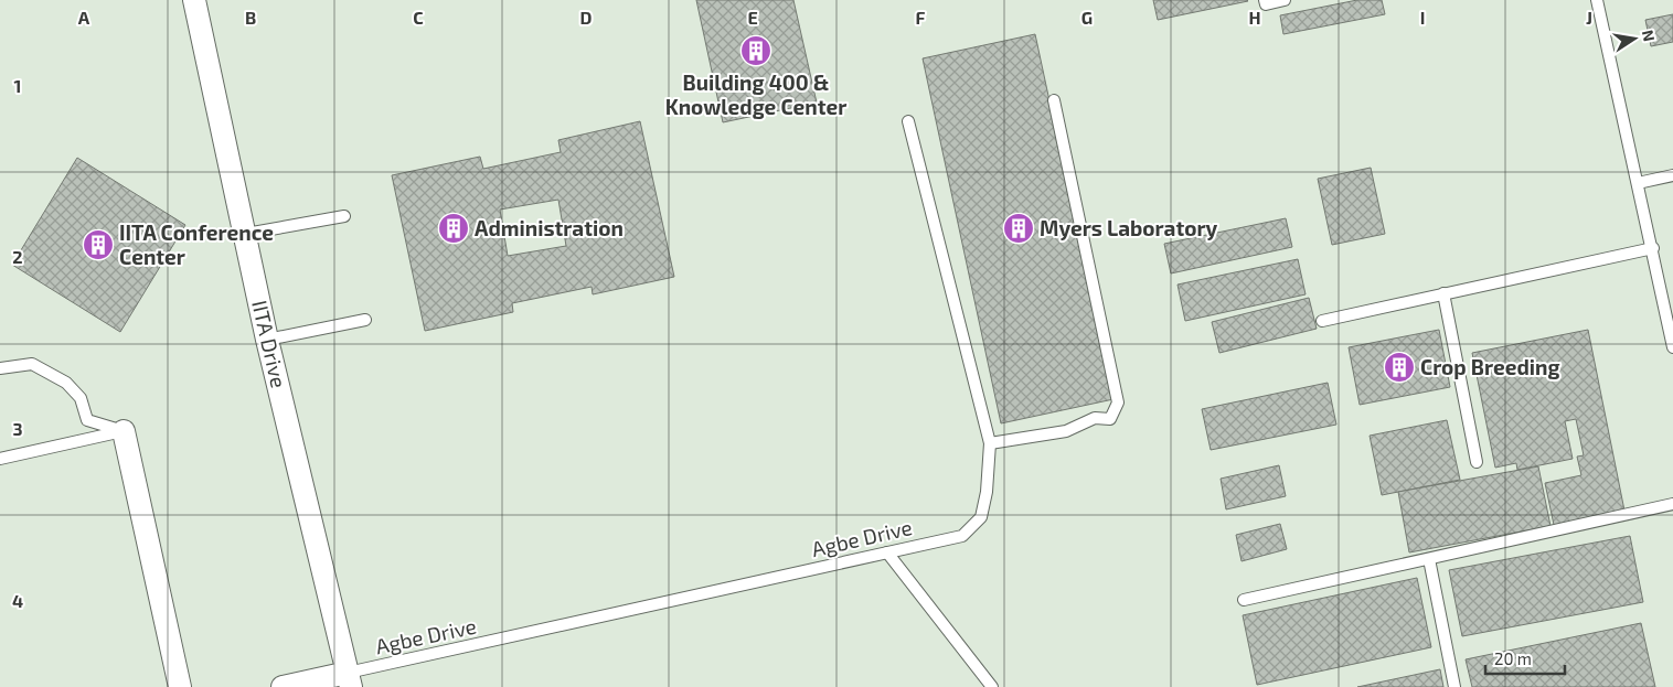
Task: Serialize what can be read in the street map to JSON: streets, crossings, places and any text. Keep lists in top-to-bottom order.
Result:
{
  "streets": {
    "street": ["IITA Drive"],
    "lane": ["Agbe Drive"]
  },
  "crossings": [
    ["IITA Drive", "Agbe Drive"]
  ],
  "places": {
    "building": [
      "Building 400 & Knowledge Center",
      "Administration",
      "Myers Laboratory",
      "IITA Conference Center",
      "Crop Breeding"
    ]
  },
  "scale_bar": "20 m",
  "north": "right",
  "grid": {
    "columns": [
      "A",
      "B",
      "C",
      "D",
      "E",
      "F",
      "G",
      "H",
      "I",
      "J"
    ],
    "rows": [
      "1",
      "2",
      "3",
      "4"
    ]
  }
}
